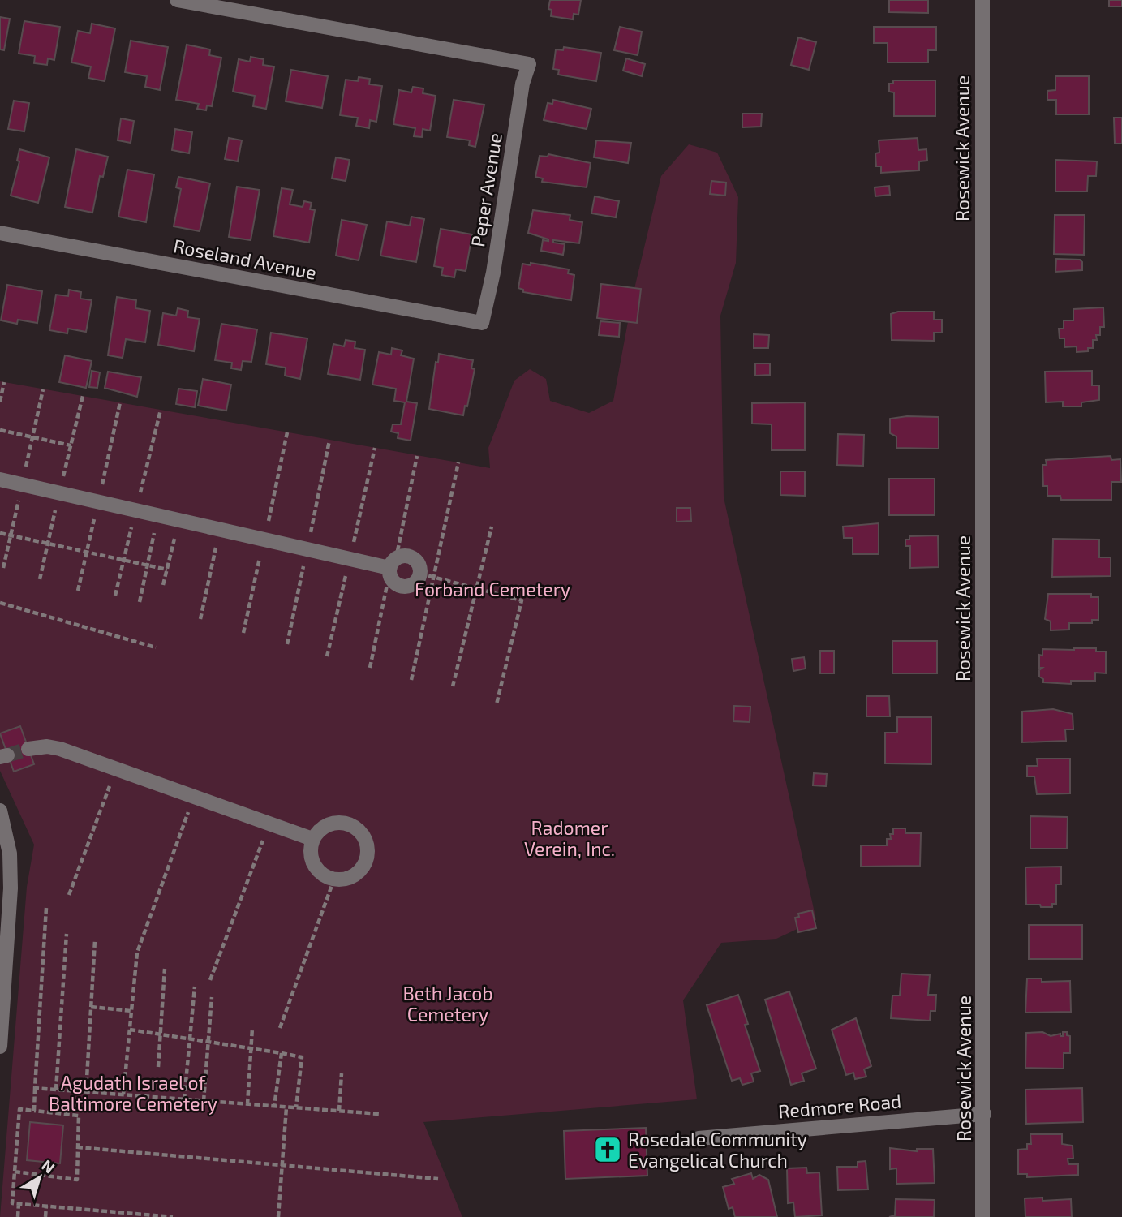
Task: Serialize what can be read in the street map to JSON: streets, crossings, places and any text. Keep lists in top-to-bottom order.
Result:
{
  "streets": {
    "street": [
      "Rosewick Avenue",
      "Peper Avenue",
      "Roseland Avenue",
      "Redmore Road"
    ]
  },
  "crossings": [
    ["Rosewick Avenue", "Redmore Road"],
    ["Peper Avenue", "Roseland Avenue"]
  ],
  "parks": [
    "Forband Cemetery",
    "Radomer Verein, Inc.",
    "Beth Jacob Cemetery",
    "Agudath Israel of Baltimore Cemetery"
  ],
  "places": {
    "church": ["Rosedale Community Evangelical Church"]
  },
  "north": "top right"
}
